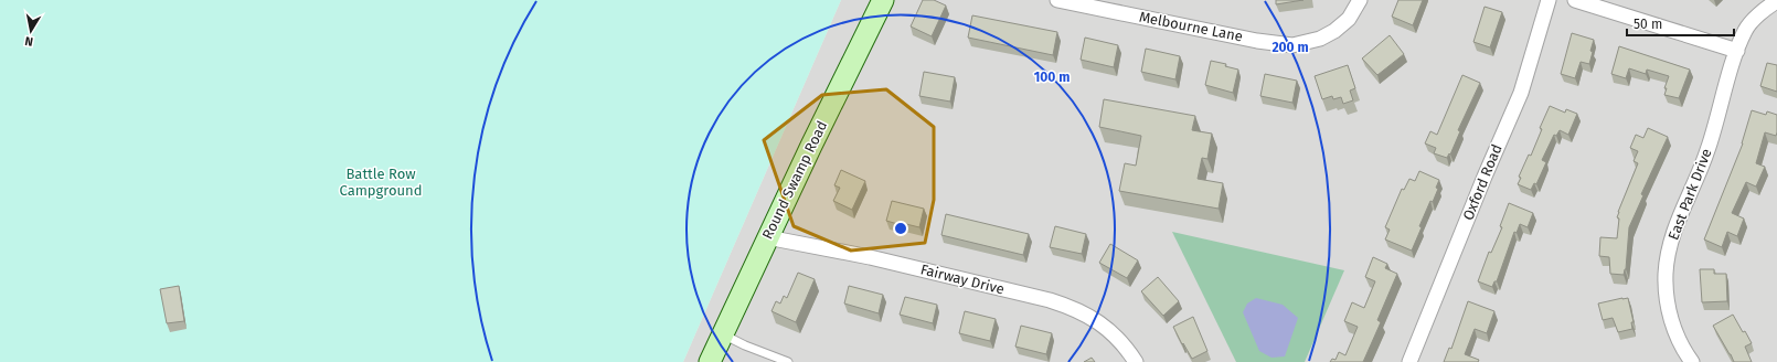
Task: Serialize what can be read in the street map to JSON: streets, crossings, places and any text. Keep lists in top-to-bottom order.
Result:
{
  "streets": {
    "main road": ["Round Swamp Road"],
    "street": [
      "Melbourne Lane",
      "Oxford Road",
      "East Park Drive",
      "Fairway Drive"
    ]
  },
  "crossings": [
    ["Round Swamp Road", "Fairway Drive"]
  ],
  "parks": ["Battle Row Campground"],
  "scale_bar": "50 m",
  "north": "bottom",
  "rings": ["200 m", "100 m"]
}
